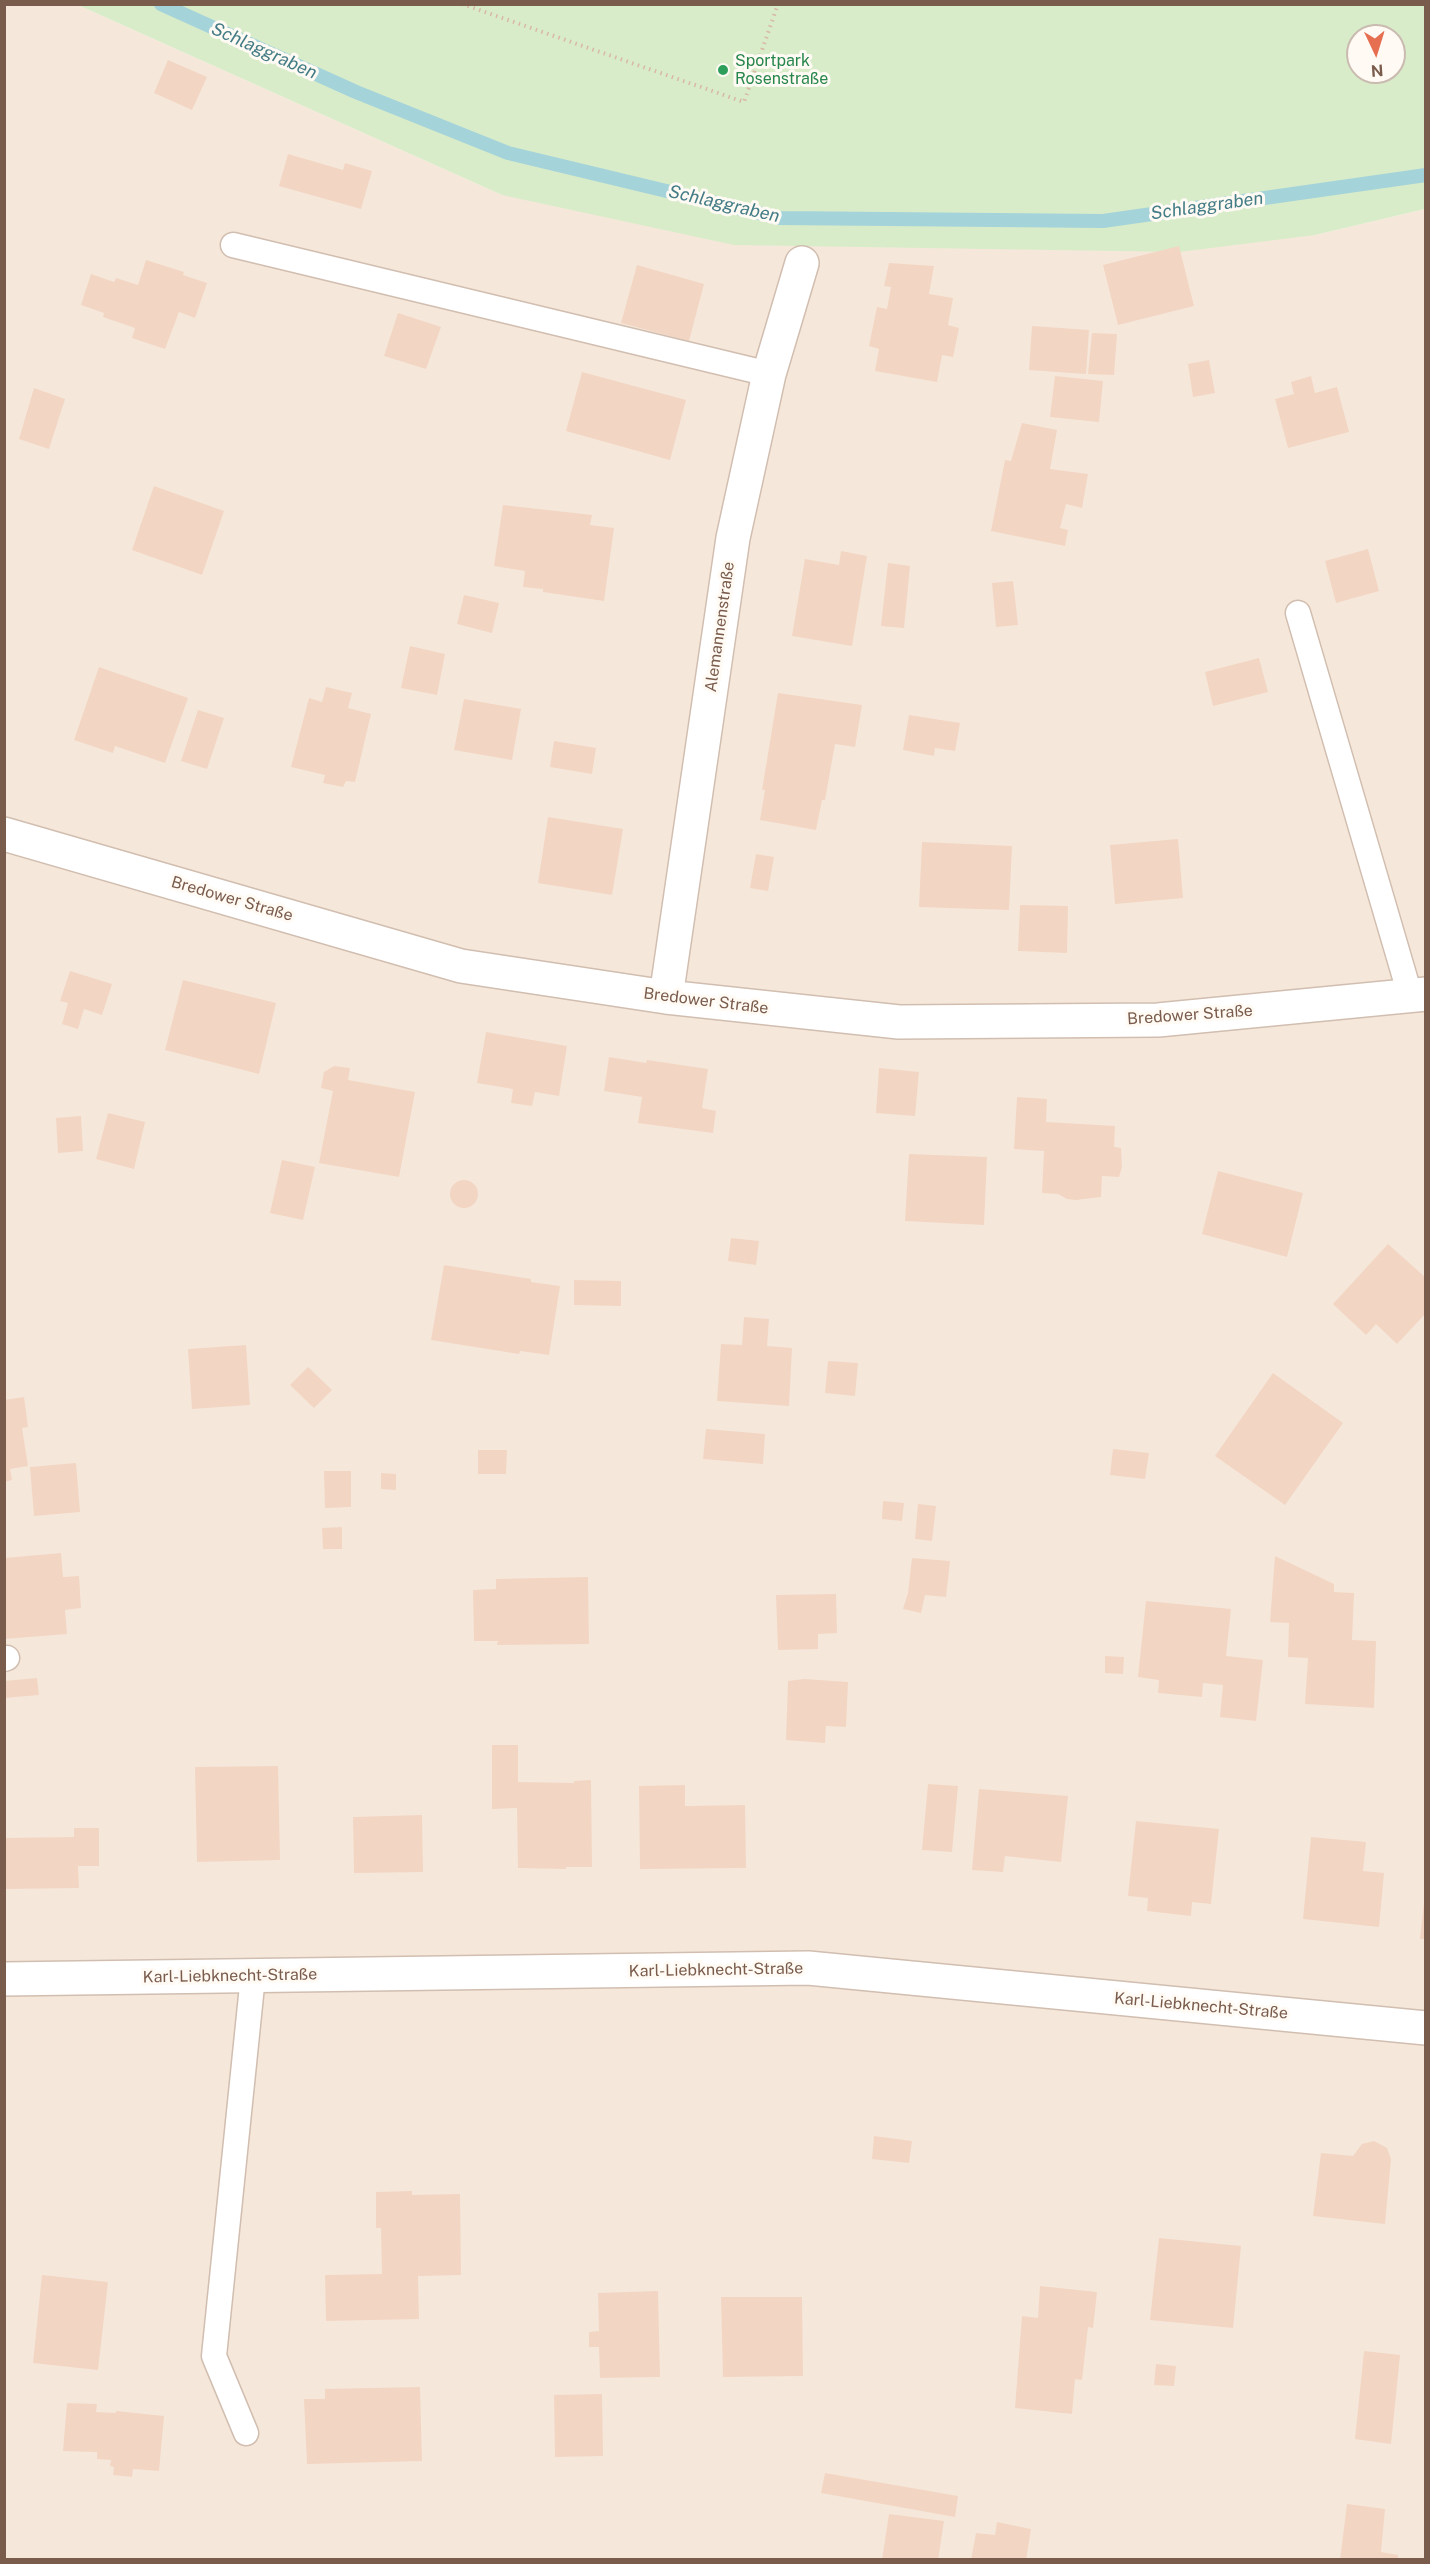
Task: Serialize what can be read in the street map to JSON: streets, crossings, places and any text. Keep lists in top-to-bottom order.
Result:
{
  "streets": {
    "street": ["Alemannenstraße", "Bredower Straße", "Karl-Liebknecht-Straße"]
  },
  "crossings": [
    ["Alemannenstraße", "Bredower Straße"]
  ],
  "water": ["Schlaggraben"],
  "places": ["Sportpark Rosenstraße"],
  "north": "bottom"
}
